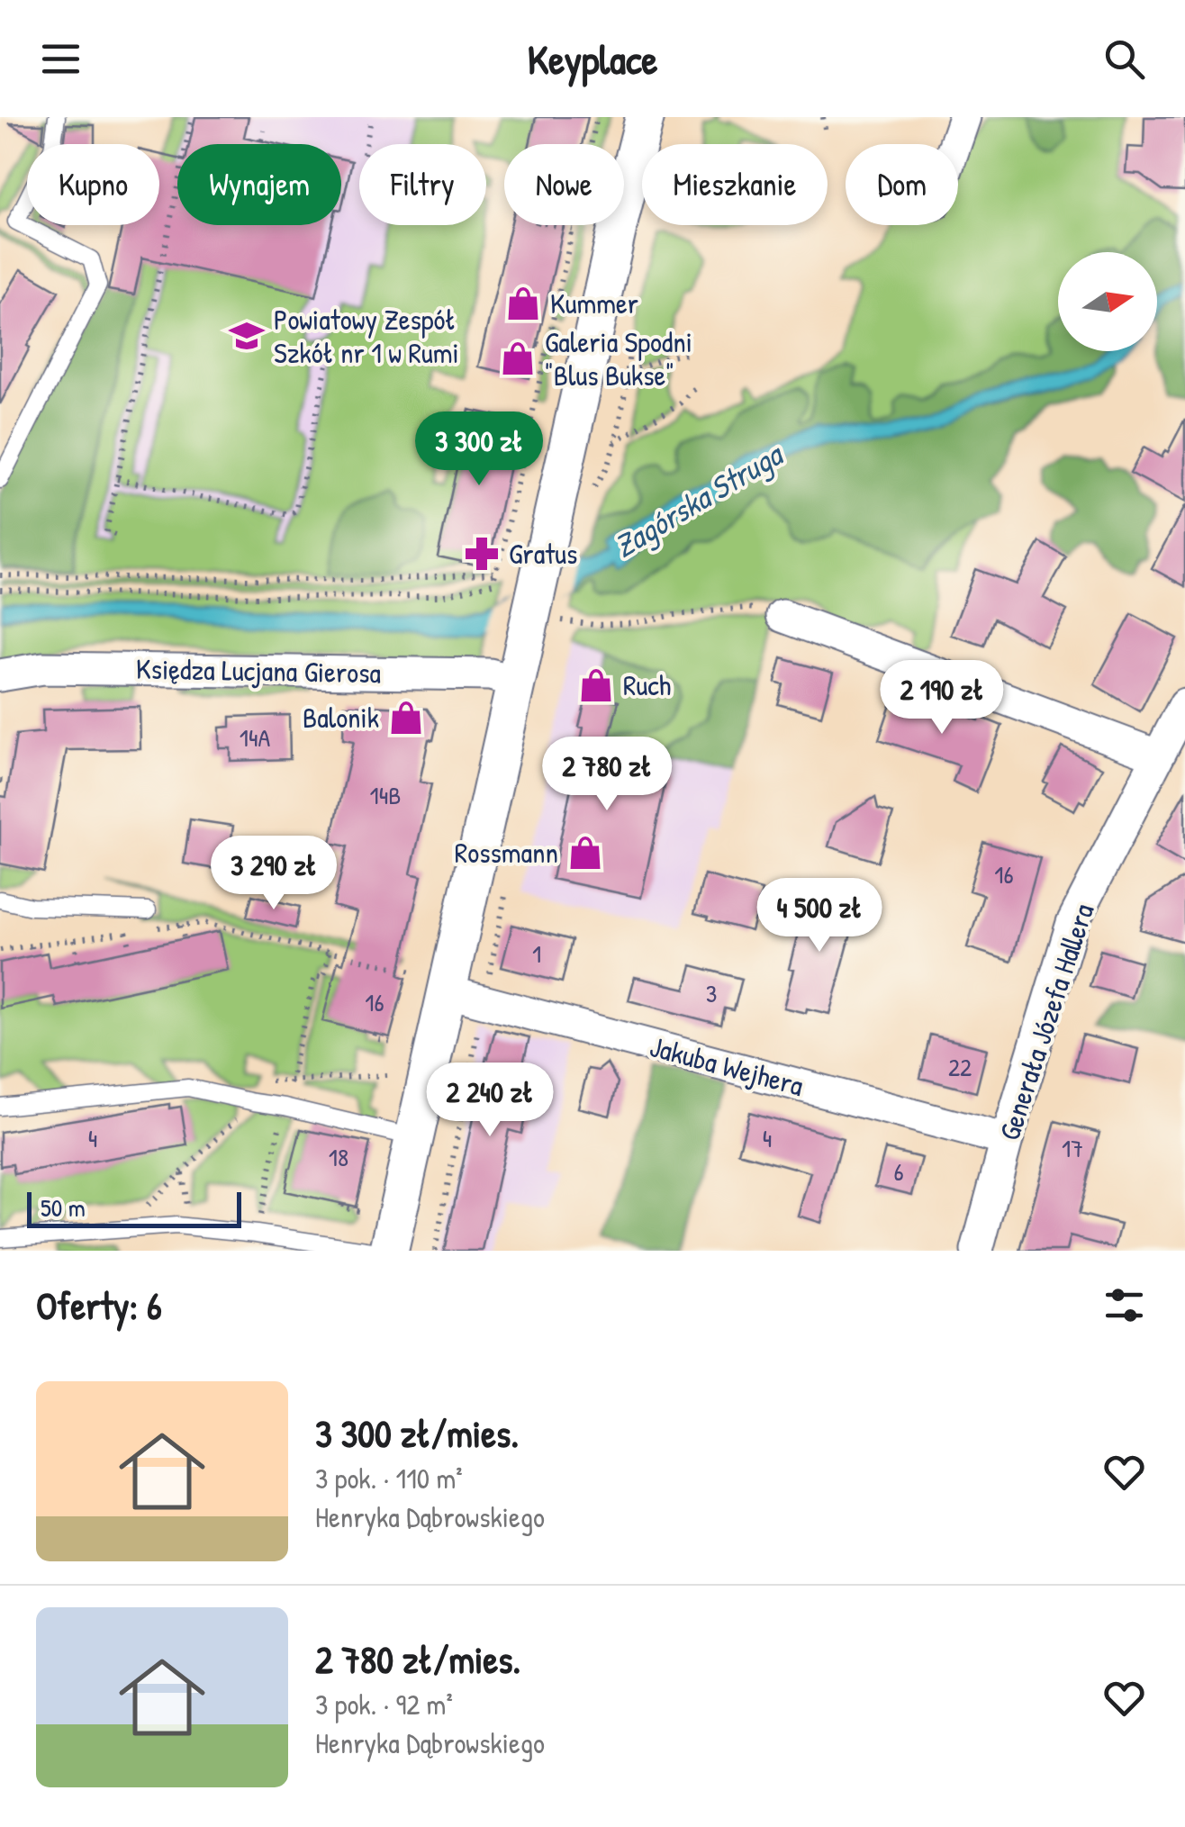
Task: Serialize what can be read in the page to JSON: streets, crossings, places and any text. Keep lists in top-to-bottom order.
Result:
{
  "streets": {
    "street": ["Księdza Lucjana Gierosa", "Generała Józefa Hallera", "Jakuba Wejhera"]
  },
  "crossings": [
    ["Generała Józefa Hallera", "Jakuba Wejhera"]
  ],
  "water": ["Zagórska Struga"],
  "places": {
    "shop": [
      "Kummer",
      "Galeria Spodni \"Blus Bukse\"",
      "Ruch",
      "Balonik",
      "Rossmann"
    ],
    "school or university": ["Powiatowy Zespół Szkół nr 1 w Rumi"],
    "pharmacy": ["Gratus"]
  },
  "house_numbers": [
    "14A",
    "14B",
    "16",
    "1",
    "3",
    "16",
    "22",
    "4",
    "4",
    "17",
    "18",
    "6"
  ],
  "scale_bar": "50 m",
  "north": "right",
  "page": {
    "header": "Keyplace",
    "chip": [
      "Kupno",
      "Wynajem",
      "Filtry",
      "Nowe",
      "Mieszkanie",
      "Dom"
    ],
    "price": [
      "3 300 zł",
      "2 190 zł",
      "2 780 zł",
      "3 290 zł",
      "4 500 zł",
      "2 240 zł"
    ],
    "scale": "50 m",
    "heading": "Oferty: 6",
    "list": [
      {
        "name": "3 300 zł/mies.",
        "note": "3 pok. · 110 m² · Henryka Dąbrowskiego"
      },
      {
        "name": "2 780 zł/mies.",
        "note": "3 pok. · 92 m² · Henryka Dąbrowskiego"
      }
    ]
  }
}
